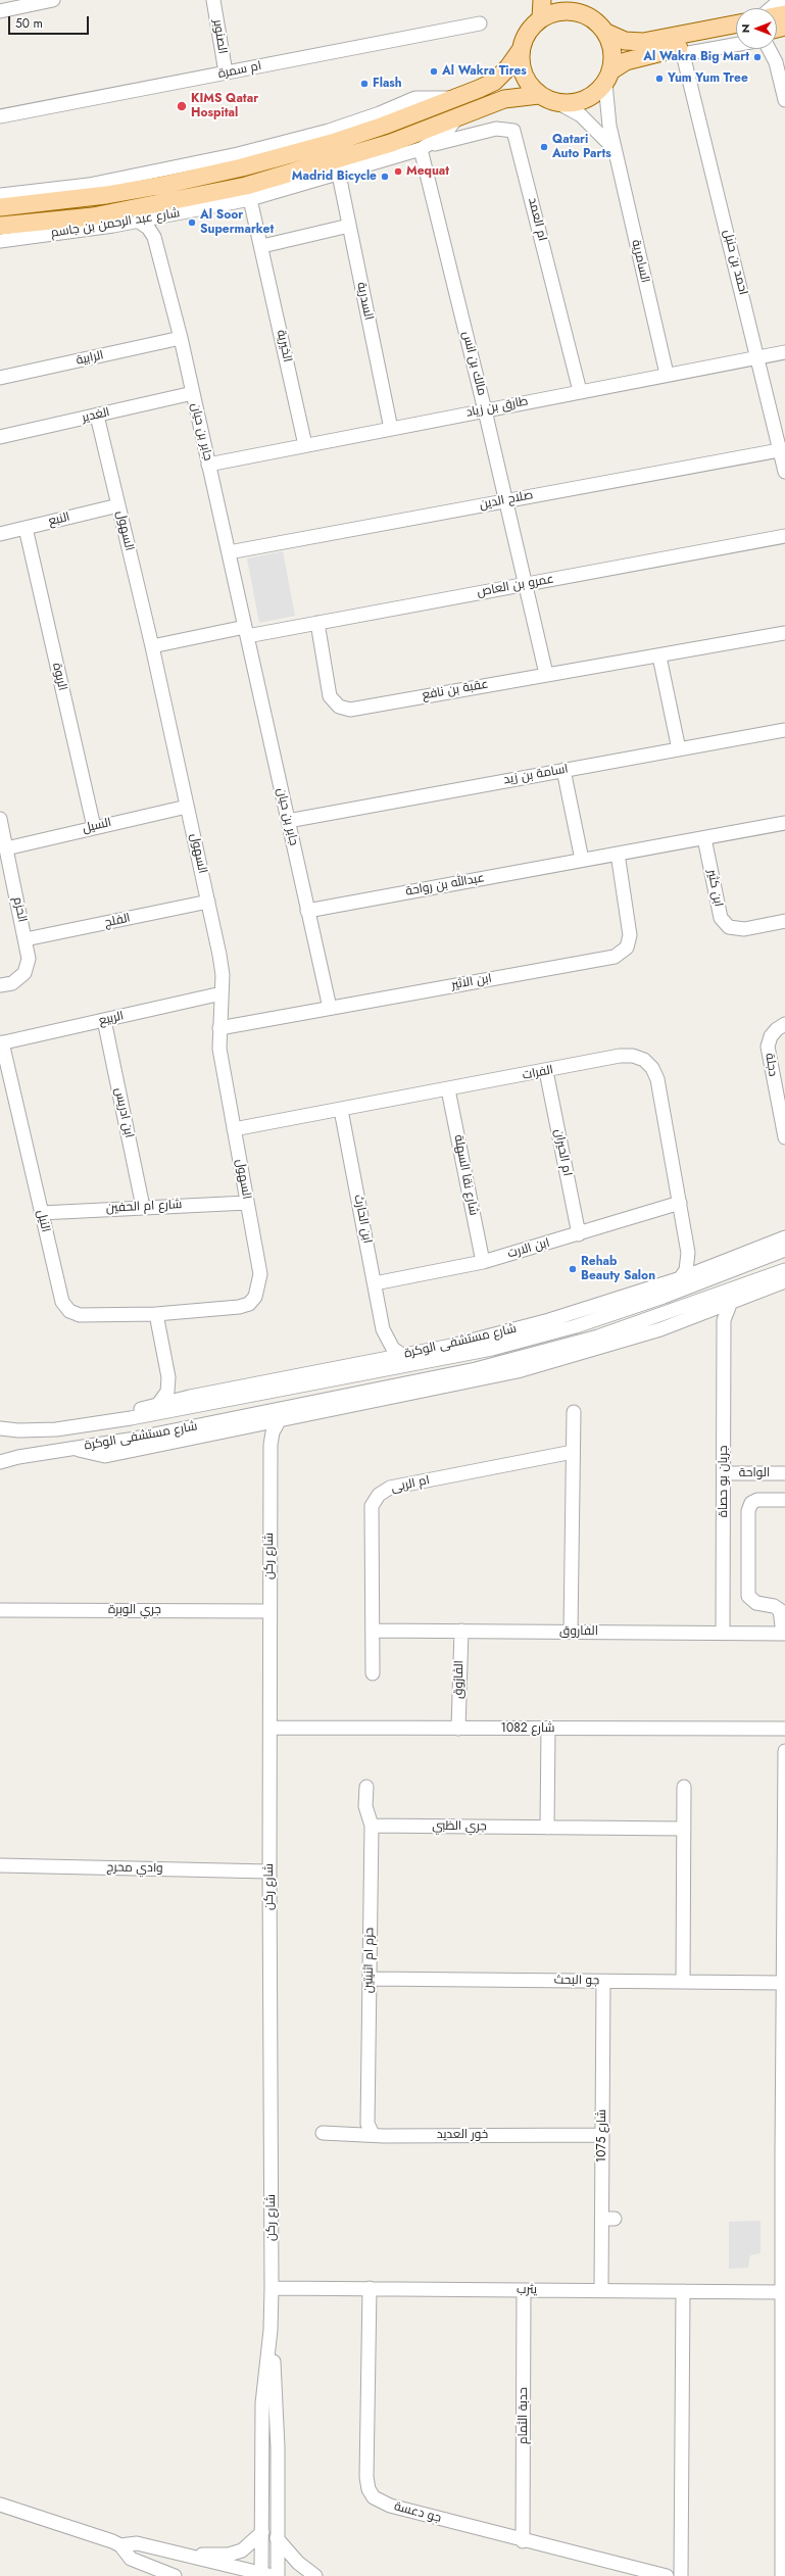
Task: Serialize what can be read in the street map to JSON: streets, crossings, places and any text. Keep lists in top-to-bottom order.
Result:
{
  "streets": {
    "main road": ["شارع عبد الرحمن بن جاسم"],
    "street": [
      "الصنوبر",
      "ام سمرة",
      "ام العمد",
      "السامرية",
      "احمد بن حنبل",
      "السدرية",
      "الخيرية",
      "الرابية",
      "مالك بن انس",
      "طارق بن زياد",
      "الغدير",
      "جابر بن حيان",
      "صلاح الدين",
      "النبع",
      "السهول",
      "عمرو بن العاص",
      "الربوة",
      "عقبة بن نافع",
      "اسامة بن زيد",
      "السيل",
      "عبدالله بن رواحة",
      "ابن كثير",
      "الحزم",
      "الفلج",
      "ابن الاثير",
      "الربيع",
      "دجلة",
      "الفرات",
      "ابن ادريس",
      "ام الحيران",
      "شارع نقا السهلة",
      "شارع ام الحفين",
      "ابن الحارث",
      "النيل",
      "ابن الارت",
      "شارع مستشفى الوكرة",
      "الواحة",
      "جريان بو حصاة",
      "ام الربى",
      "شارع ركن",
      "جري الوبرة",
      "الفاروق",
      "الفَارُوق",
      "شارع 1082",
      "جري الظبي",
      "وادي محرج",
      "حزم ام اثنيتين",
      "جو البحث",
      "خور العديد",
      "شارع 1075",
      "يثرب",
      "حدبة الثمام",
      "جو دعسة"
    ]
  },
  "crossings": [
    ["الصنوبر", "ام سمرة"],
    ["ام العمد", "شارع عبد الرحمن بن جاسم"],
    ["ام العمد", "مالك بن انس"],
    ["ام العمد", "طارق بن زياد"],
    ["شارع عبد الرحمن بن جاسم", "السامرية"],
    ["شارع عبد الرحمن بن جاسم", "السدرية"],
    ["شارع عبد الرحمن بن جاسم", "الخيرية"],
    ["شارع عبد الرحمن بن جاسم", "مالك بن انس"],
    ["شارع عبد الرحمن بن جاسم", "جابر بن حيان"],
    ["السامرية", "طارق بن زياد"],
    ["احمد بن حنبل", "طارق بن زياد"],
    ["احمد بن حنبل", "صلاح الدين"],
    ["السدرية", "طارق بن زياد"],
    ["الخيرية", "طارق بن زياد"],
    ["الرابية", "جابر بن حيان"],
    ["مالك بن انس", "طارق بن زياد"],
    ["مالك بن انس", "صلاح الدين"],
    ["مالك بن انس", "عمرو بن العاص"],
    ["مالك بن انس", "عقبة بن نافع"],
    ["طارق بن زياد", "جابر بن حيان"],
    ["الغدير", "جابر بن حيان"],
    ["الغدير", "السهول"],
    ["جابر بن حيان", "صلاح الدين"],
    ["جابر بن حيان", "عمرو بن العاص"],
    ["جابر بن حيان", "اسامة بن زيد"],
    ["جابر بن حيان", "عبدالله بن رواحة"],
    ["جابر بن حيان", "ابن الاثير"],
    ["النبع", "السهول"],
    ["النبع", "الربوة"],
    ["السهول", "السيل"],
    ["السهول", "الفلج"],
    ["السهول", "ابن الاثير"],
    ["السهول", "الربيع"],
    ["السهول", "الفرات"],
    ["السهول", "شارع ام الحفين"],
    ["السهول", "النيل"],
    ["عمرو بن العاص", "عقبة بن نافع"],
    ["الربوة", "السيل"],
    ["السيل", "الحزم"],
    ["عبدالله بن رواحة", "ابن كثير"],
    ["عبدالله بن رواحة", "ابن الاثير"],
    ["الحزم", "الفلج"],
    ["الربيع", "ابن ادريس"],
    ["الربيع", "النيل"],
    ["الفرات", "ام الحيران"],
    ["الفرات", "شارع نقا السهلة"],
    ["الفرات", "ابن الحارث"],
    ["الفرات", "ابن الارت"],
    ["الفرات", "شارع مستشفى الوكرة"],
    ["ابن ادريس", "شارع ام الحفين"],
    ["ام الحيران", "ابن الارت"],
    ["شارع نقا السهلة", "ابن الارت"],
    ["شارع ام الحفين", "النيل"],
    ["ابن الحارث", "ابن الارت"],
    ["ابن الحارث", "شارع مستشفى الوكرة"],
    ["شارع مستشفى الوكرة", "جريان بو حصاة"],
    ["شارع مستشفى الوكرة", "شارع ركن"],
    ["الواحة", "جريان بو حصاة"],
    ["جريان بو حصاة", "الفاروق"],
    ["ام الربى", "الفاروق"],
    ["شارع ركن", "جري الوبرة"],
    ["شارع ركن", "شارع 1082"],
    ["شارع ركن", "وادي محرج"],
    ["شارع ركن", "يثرب"],
    ["الفاروق", "الفَارُوق"],
    ["الفَارُوق", "شارع 1082"],
    ["جري الظبي", "حزم ام اثنيتين"],
    ["حزم ام اثنيتين", "جو البحث"],
    ["حزم ام اثنيتين", "خور العديد"],
    ["جو البحث", "شارع 1075"],
    ["خور العديد", "شارع 1075"],
    ["شارع 1075", "يثرب"],
    ["يثرب", "حدبة الثمام"],
    ["يثرب", "جو دعسة"],
    ["حدبة الثمام", "جو دعسة"]
  ],
  "places": [
    "Al Wakra Big Mart",
    "Al Wakra Tires",
    "Yum Yum Tree",
    "Flash",
    "KIMS Qatar Hospital",
    "Qatari Auto Parts",
    "Mequat",
    "Madrid Bicycle",
    "Al Soor Supermarket",
    "Rehab Beauty Salon"
  ],
  "scale_bar": "50 m",
  "north": "left"
}
